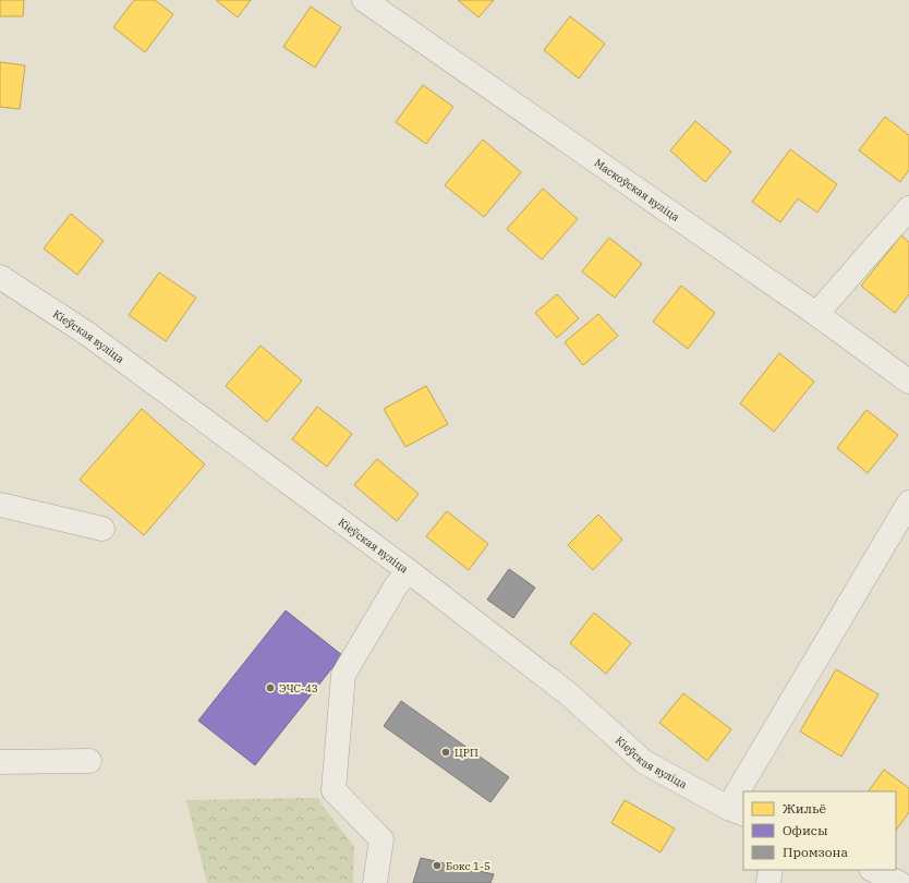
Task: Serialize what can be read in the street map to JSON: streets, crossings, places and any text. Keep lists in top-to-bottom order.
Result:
{
  "streets": {
    "street": ["Маскоўская вуліца", "Кіеўская вуліца"]
  },
  "places": ["ЭЧС-43", "ЦРП", "Бокс 1-5"],
  "legend": ["Жильё", "Офисы", "Промзона"]
}
